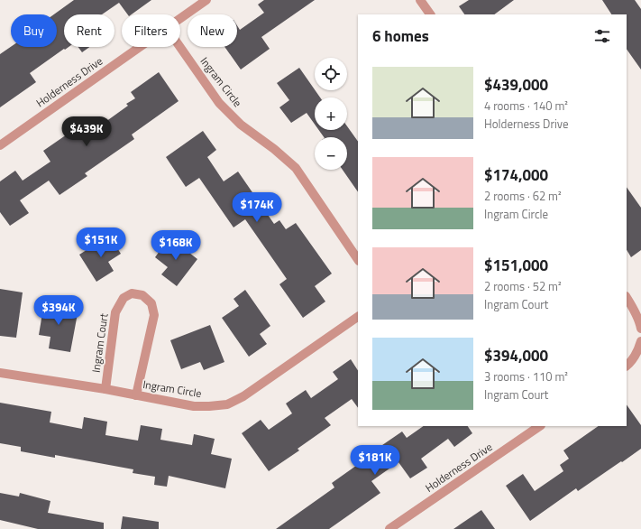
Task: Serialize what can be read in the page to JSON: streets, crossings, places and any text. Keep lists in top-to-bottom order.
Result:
{
  "streets": {
    "street": ["Holderness Drive", "Ingram Circle", "Ingram Court"]
  },
  "crossings": [
    ["Ingram Circle", "Ingram Court"]
  ],
  "page": {
    "chip": [
      "Buy",
      "Rent",
      "Filters",
      "New"
    ],
    "heading": "6 homes",
    "map_buttons": ["+", "−"],
    "list": [
      {
        "name": "$439,000",
        "note": "4 rooms · 140 m² · Holderness Drive"
      },
      {
        "name": "$174,000",
        "note": "2 rooms · 62 m² · Ingram Circle"
      },
      {
        "name": "$151,000",
        "note": "2 rooms · 52 m² · Ingram Court"
      },
      {
        "name": "$394,000",
        "note": "3 rooms · 110 m² · Ingram Court"
      }
    ],
    "price": [
      "$439K",
      "$174K",
      "$151K",
      "$168K",
      "$394K",
      "$181K"
    ]
  }
}
